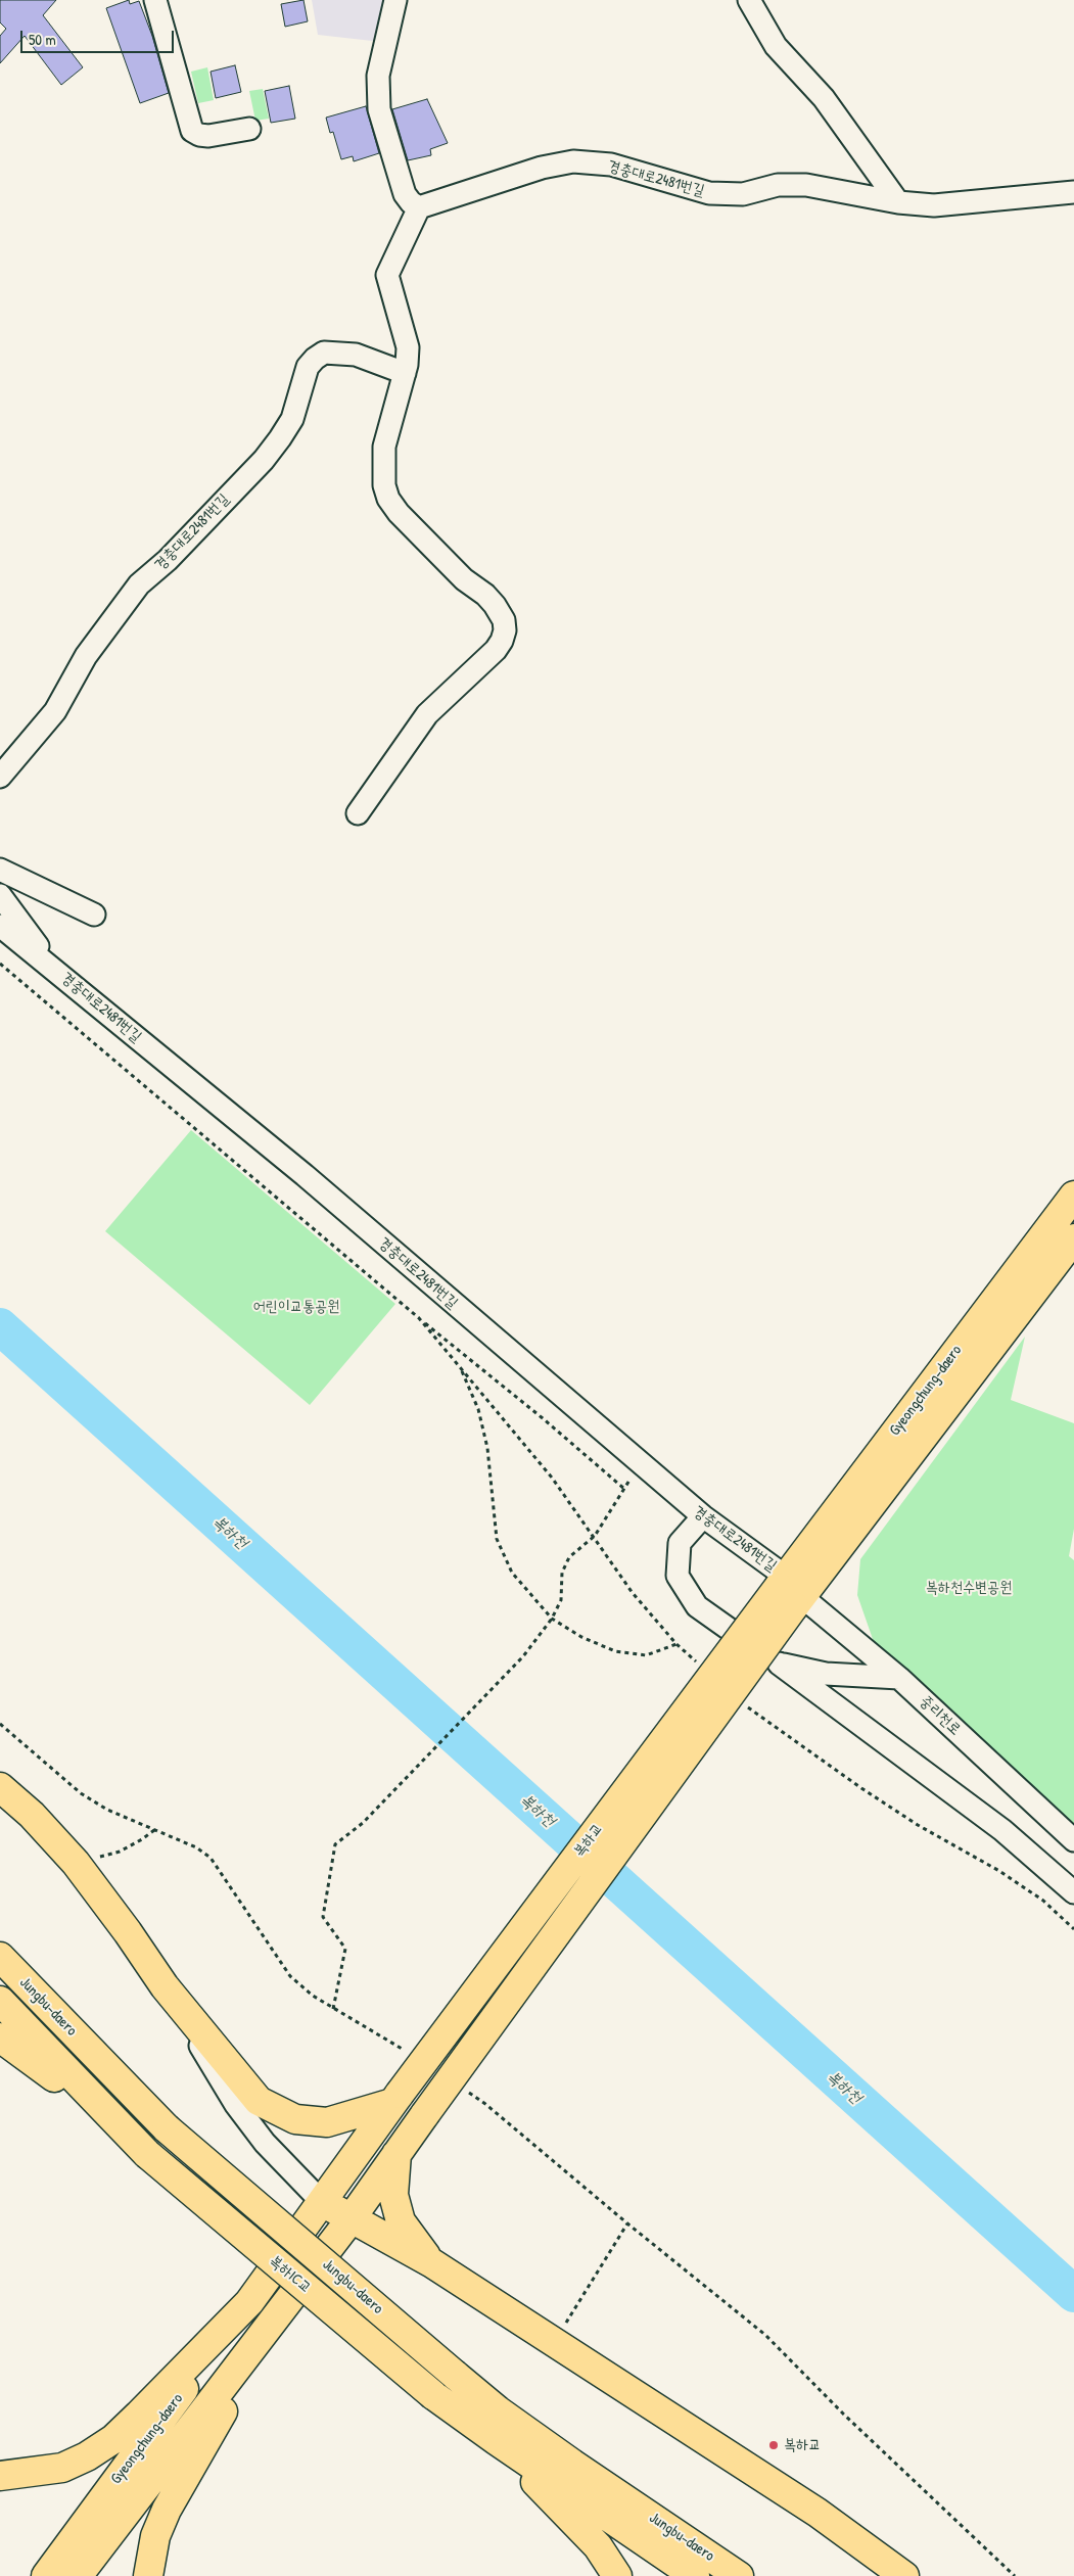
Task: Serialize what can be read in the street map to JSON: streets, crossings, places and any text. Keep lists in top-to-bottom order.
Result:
{
  "streets": {
    "main road": [
      "Gyeongchung-daero",
      "복하교",
      "Jungbu-daero",
      "복하IC교"
    ],
    "street": ["경충대로2481번길", "중리천로"]
  },
  "crossings": [
    ["경충대로2481번길", "Gyeongchung-daero"],
    ["경충대로2481번길", "중리천로"],
    ["경충대로2481번길", "복하교"],
    ["Gyeongchung-daero", "중리천로"],
    ["Gyeongchung-daero", "복하교"],
    ["중리천로", "복하교"],
    ["Jungbu-daero", "복하IC교"]
  ],
  "water": ["복하천"],
  "parks": ["어린이교통공원", "복하천수변공원"],
  "places": ["복하교"],
  "scale_bar": "50 m"
}
